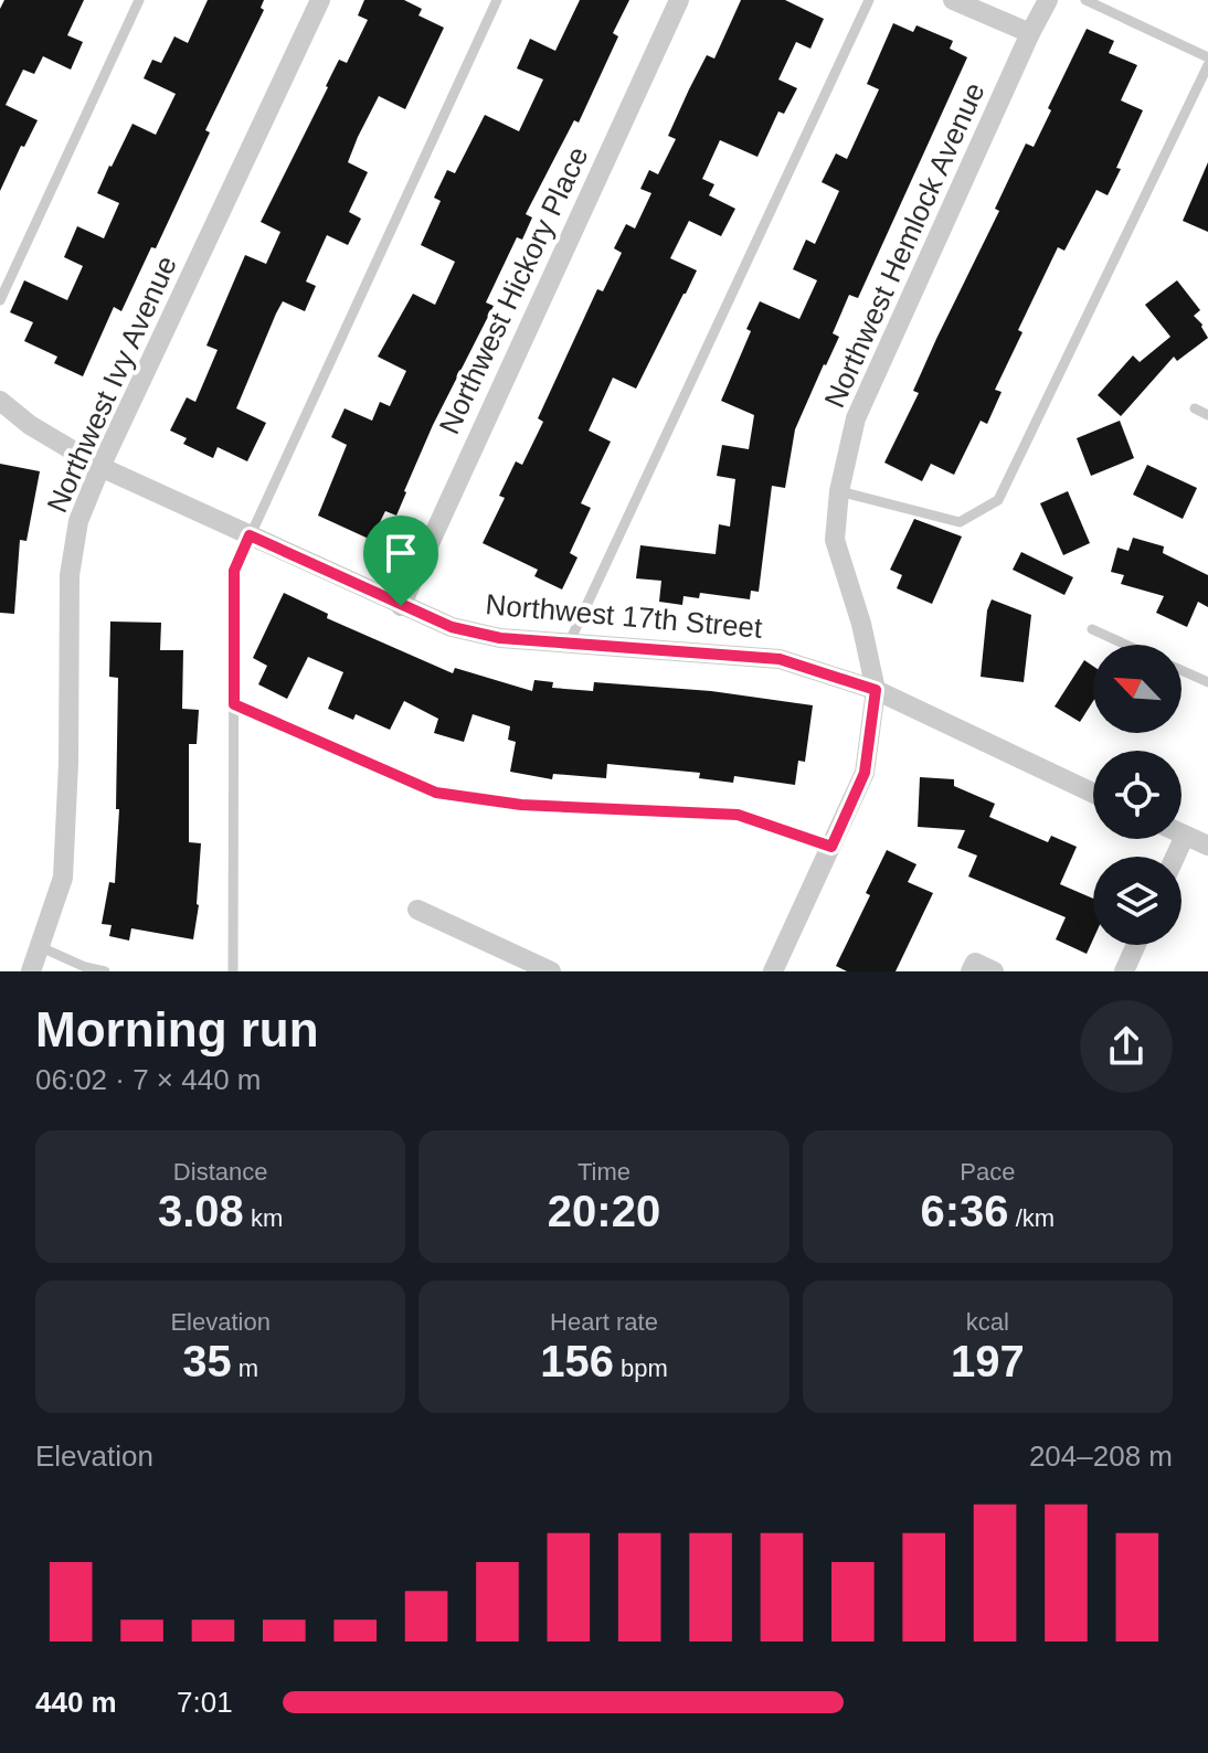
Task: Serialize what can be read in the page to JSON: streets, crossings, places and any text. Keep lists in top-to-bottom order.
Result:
{
  "streets": {
    "street": [
      "Northwest Hemlock Avenue",
      "Northwest Hickory Place",
      "Northwest Ivy Avenue",
      "Northwest 17th Street"
    ]
  },
  "crossings": [
    ["Northwest Hemlock Avenue", "Northwest 17th Street"],
    ["Northwest Hickory Place", "Northwest 17th Street"],
    ["Northwest Ivy Avenue", "Northwest 17th Street"]
  ],
  "north": "top left",
  "page": {
    "heading": ["Morning run", "06:02 · 7 × 440 m"],
    "stats": [
      ["Distance", "3.08 km"],
      ["Time", "20:20"],
      ["Pace", "6:36 /km"],
      ["Elevation", "35 m"],
      ["Heart rate", "156 bpm"],
      ["kcal", "197"]
    ],
    "chart": ["Elevation", "204–208 m"],
    "list": [
      {
        "name": "440 m",
        "note": "7:01"
      }
    ]
  }
}
